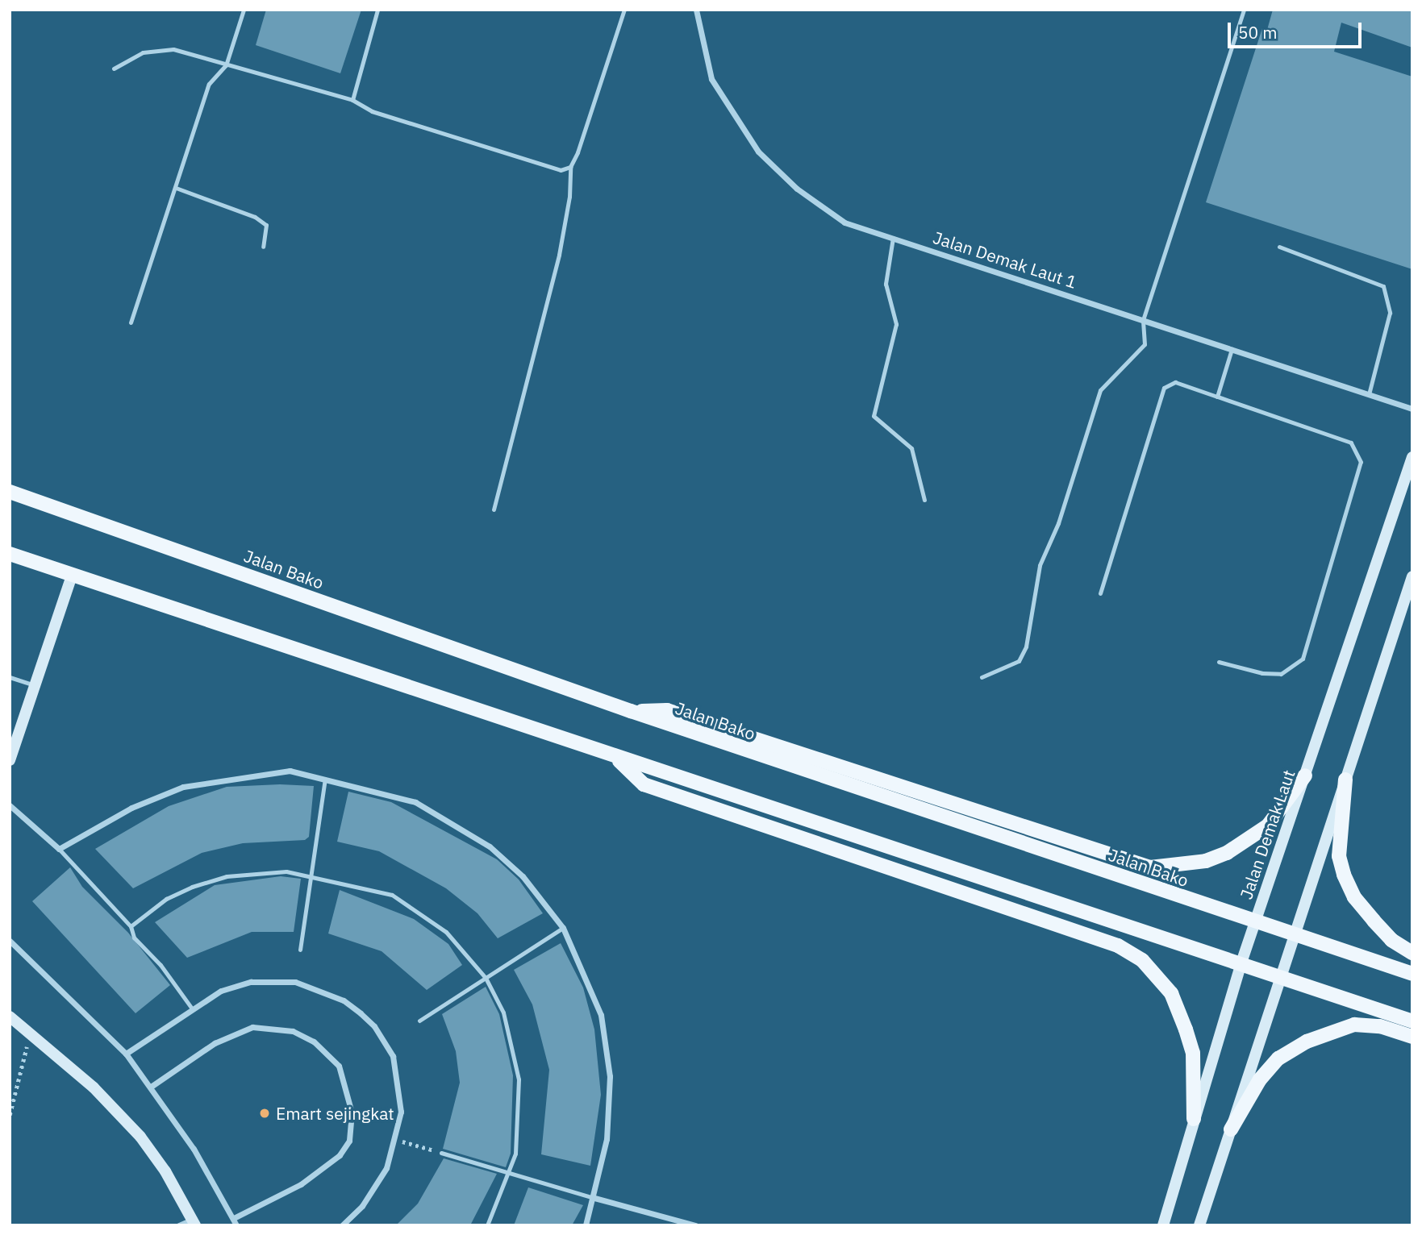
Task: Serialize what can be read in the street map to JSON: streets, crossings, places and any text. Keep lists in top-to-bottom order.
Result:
{
  "streets": {
    "main road": ["Jalan Bako", "Jalan Demak Laut"],
    "street": ["Jalan Demak Laut 1"]
  },
  "crossings": [
    ["Jalan Bako", "Jalan Demak Laut"]
  ],
  "places": ["Emart sejingkat"],
  "scale_bar": "50 m"
}
